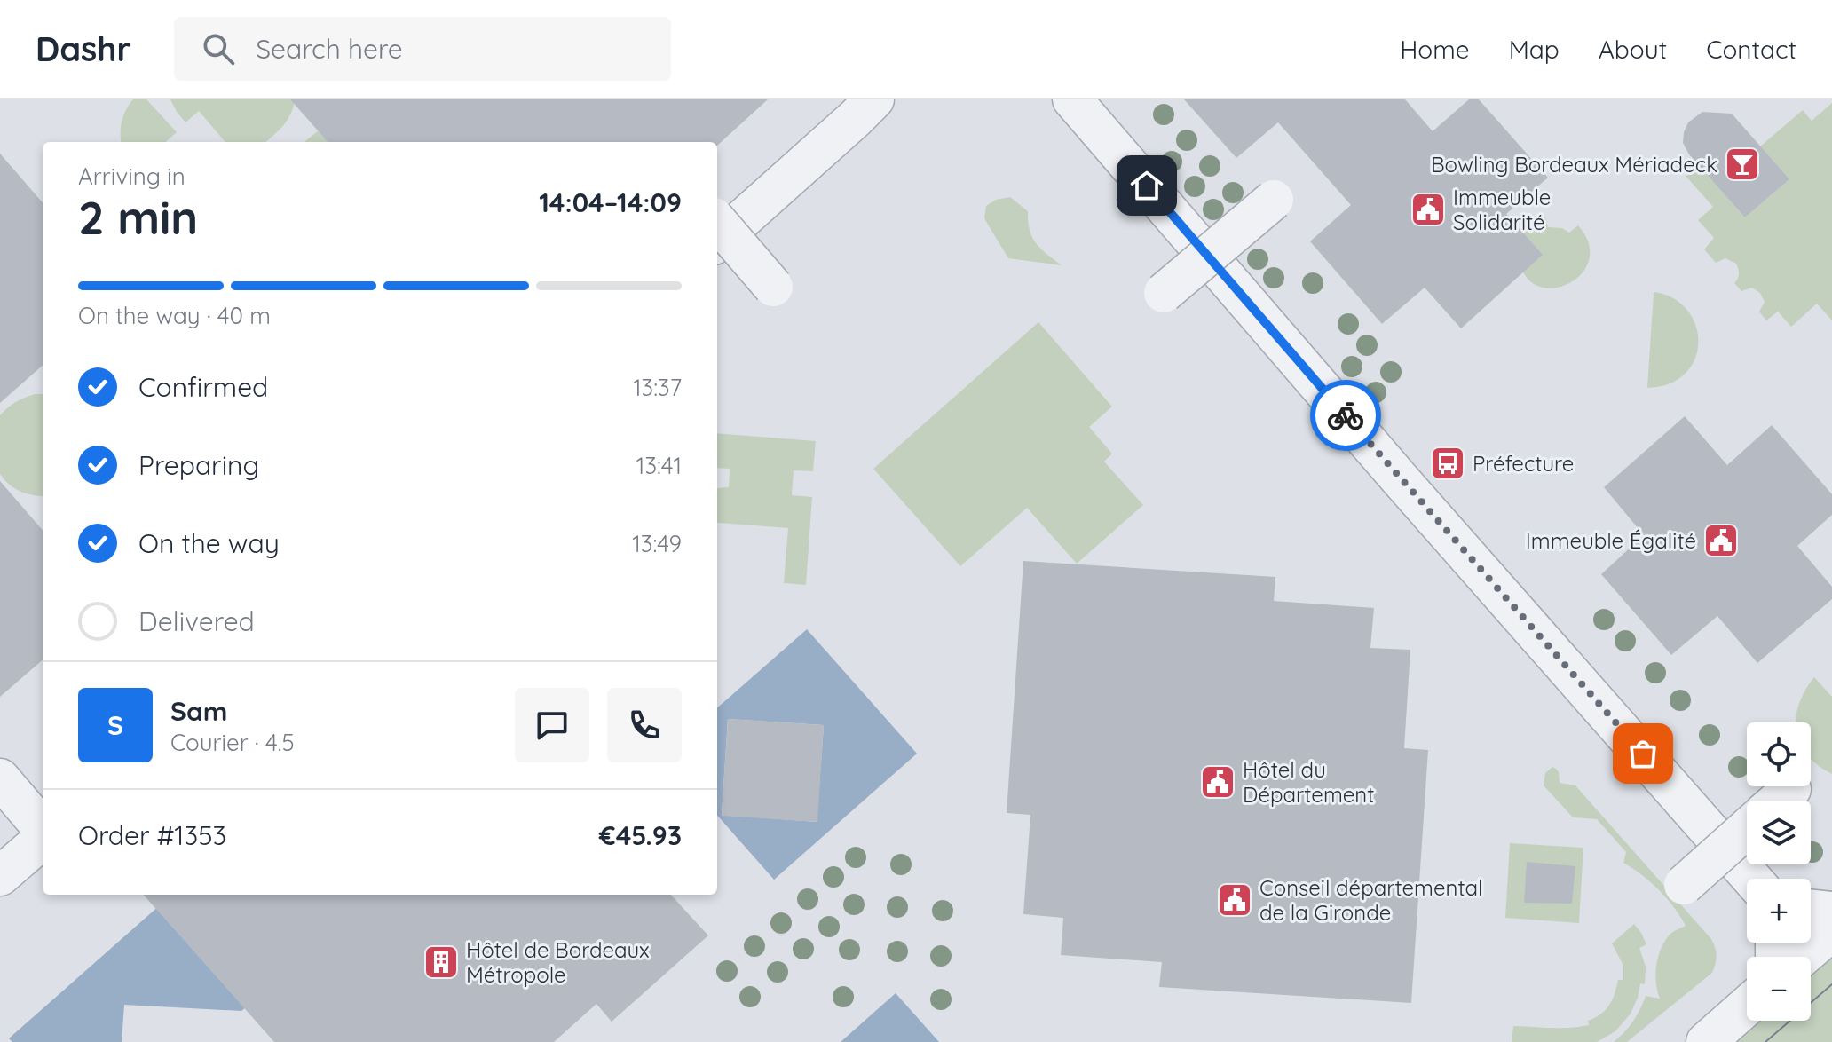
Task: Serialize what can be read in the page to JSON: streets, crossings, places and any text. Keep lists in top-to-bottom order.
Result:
{
  "places": {
    "bar": ["Bowling Bordeaux Mériadeck"],
    "public building": [
      "Immeuble Solidarité",
      "Immeuble Égalité",
      "Hôtel du Département",
      "Conseil départemental de la Gironde"
    ],
    "bus stop": ["Préfecture"],
    "building": ["Hôtel de Bordeaux Métropole"]
  },
  "page": {
    "header": "Dashr",
    "search": "Search here",
    "nav": [
      "Home",
      "Map",
      "About",
      "Contact"
    ],
    "heading": ["2 min", "Arriving in", "14:04–14:09"],
    "panel": [
      "Sam",
      "Courier · 4.5",
      "Order #1353",
      "€45.93"
    ],
    "bar": "On the way · 40 m",
    "list": [
      ["Confirmed", "13:37"],
      ["Preparing", "13:41"],
      ["On the way", "13:49"],
      "Delivered"
    ],
    "round": "S",
    "map_buttons": ["+", "−"]
  }
}
